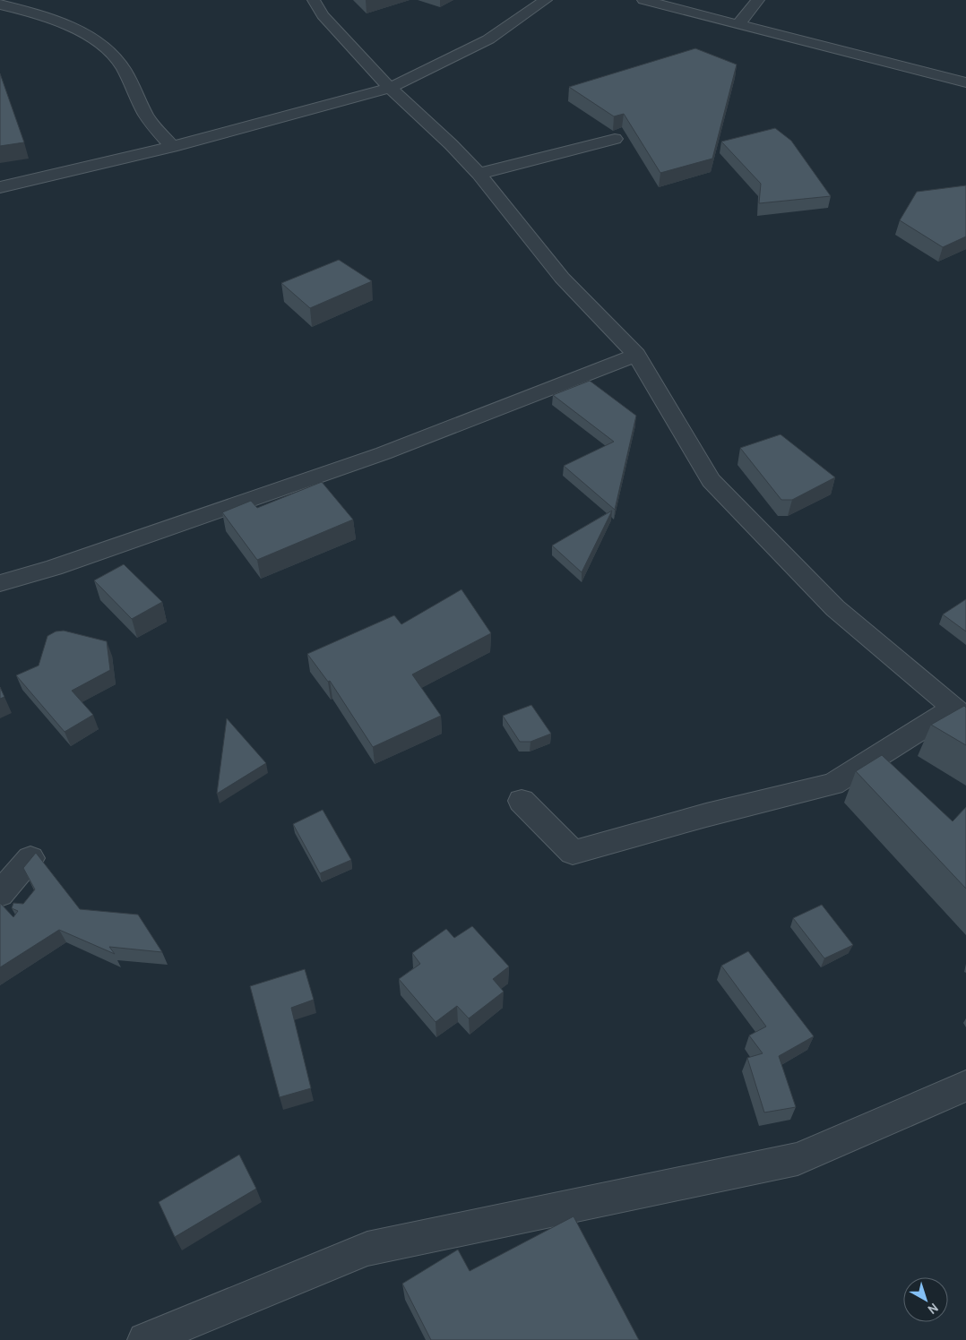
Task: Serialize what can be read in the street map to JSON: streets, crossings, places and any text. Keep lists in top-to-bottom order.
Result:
{
  "north": "bottom right"
}
